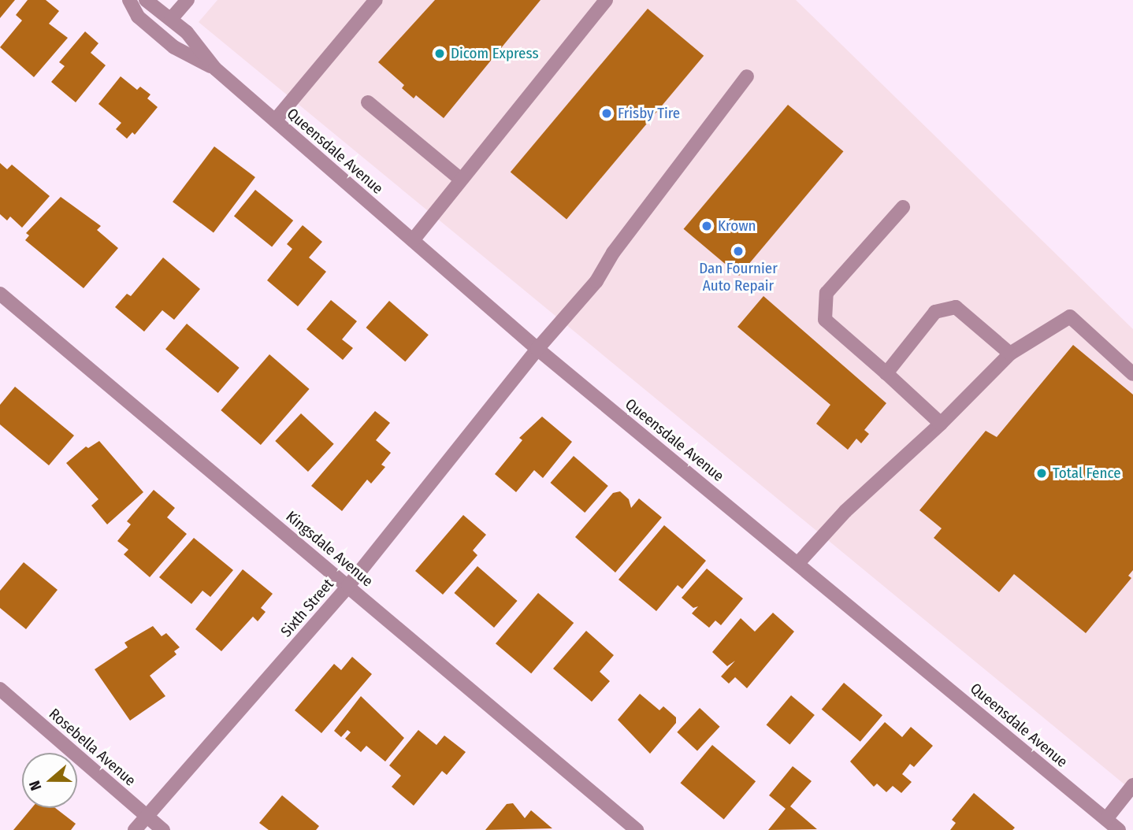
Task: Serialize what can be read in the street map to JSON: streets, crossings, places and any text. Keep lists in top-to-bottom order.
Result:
{
  "streets": {
    "street": [
      "Queensdale Avenue",
      "Kingsdale Avenue",
      "Sixth Street",
      "Rosebella Avenue"
    ]
  },
  "crossings": [
    ["Queensdale Avenue", "Sixth Street"],
    ["Kingsdale Avenue", "Sixth Street"],
    ["Sixth Street", "Rosebella Avenue"]
  ],
  "places": [
    "Dicom Express",
    "Frisby Tire",
    "Krown",
    "Dan Fournier Auto Repair",
    "Total Fence"
  ],
  "north": "left"
}
